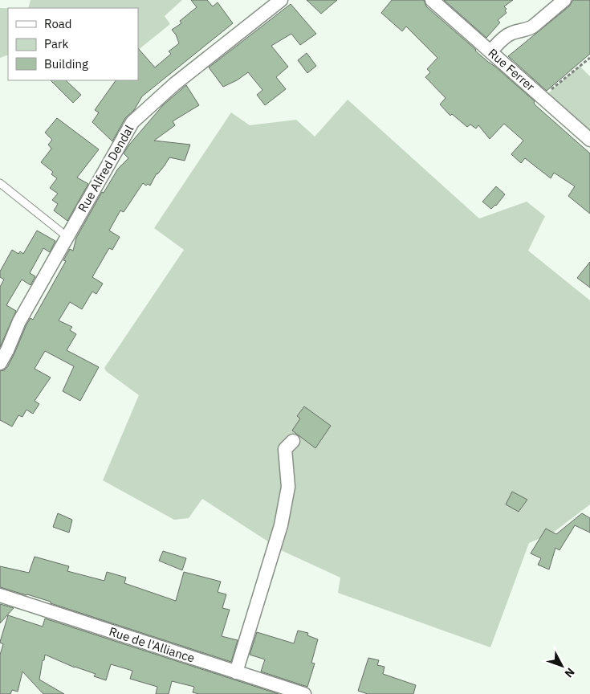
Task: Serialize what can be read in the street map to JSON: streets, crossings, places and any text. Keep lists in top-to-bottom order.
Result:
{
  "streets": {
    "street": ["Rue Ferrer", "Rue Alfred Dendal", "Rue de l'Alliance"]
  },
  "legend": ["Road", "Park", "Building"],
  "north": "bottom right"
}
